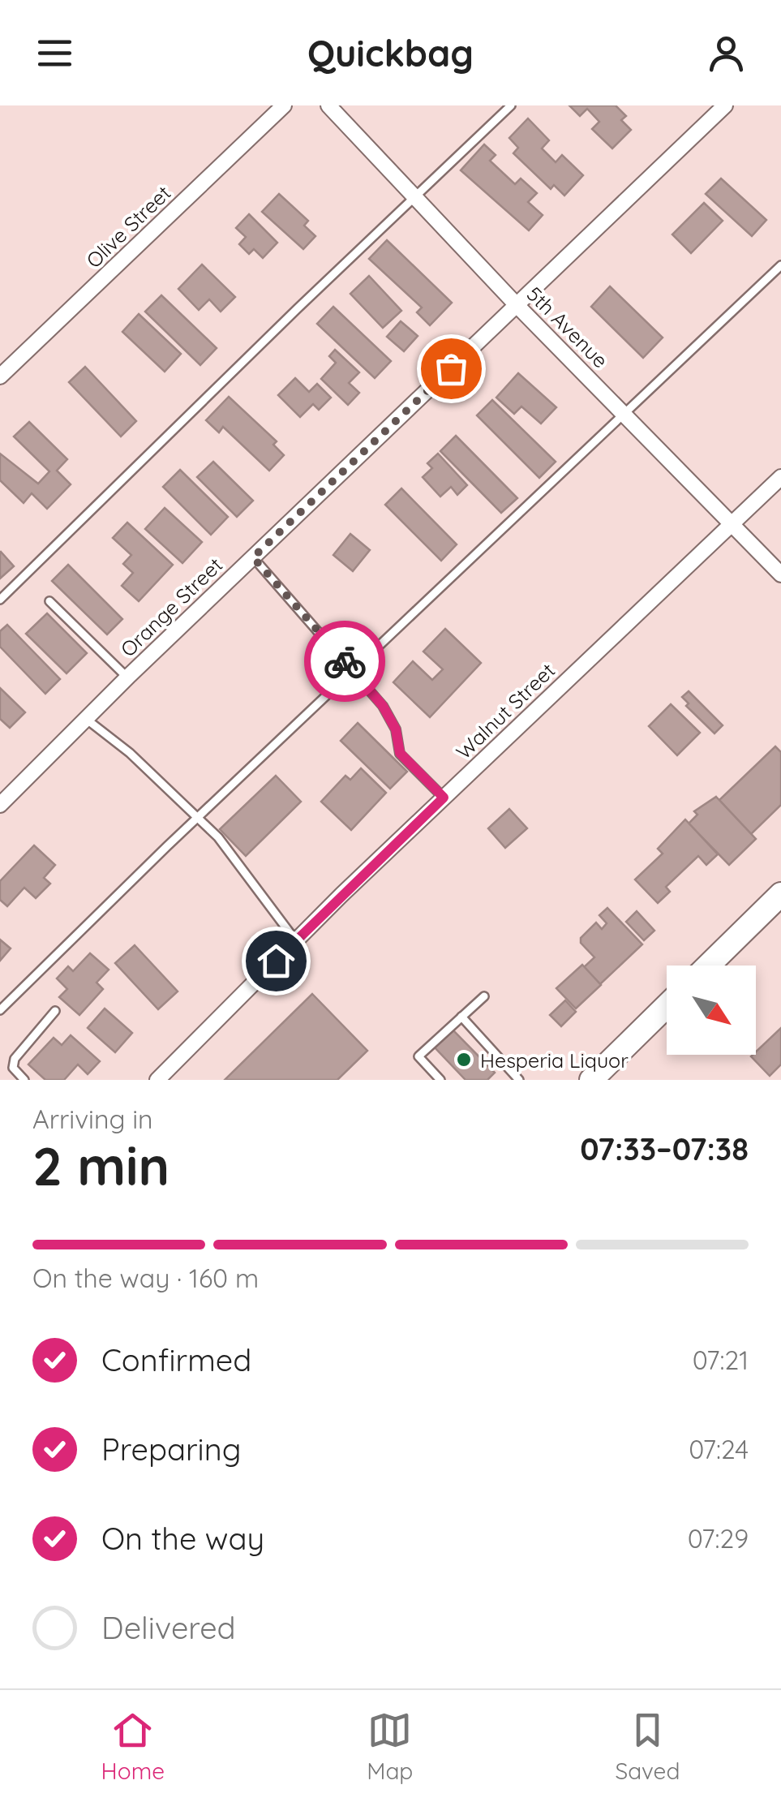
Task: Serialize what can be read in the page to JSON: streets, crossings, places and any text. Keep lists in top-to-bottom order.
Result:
{
  "streets": {
    "street": [
      "Olive Street",
      "5th Avenue",
      "Orange Street",
      "Walnut Street"
    ]
  },
  "crossings": [
    ["5th Avenue", "Orange Street"],
    ["5th Avenue", "Walnut Street"]
  ],
  "places": ["Hesperia Liquor"],
  "north": "bottom right",
  "page": {
    "header": "Quickbag",
    "heading": ["2 min", "Arriving in", "07:33–07:38"],
    "bar": "On the way · 160 m",
    "list": [
      ["Confirmed", "07:21"],
      ["Preparing", "07:24"],
      ["On the way", "07:29"],
      "Delivered"
    ],
    "tabs": ["Home", "Map", "Saved"]
  }
}
